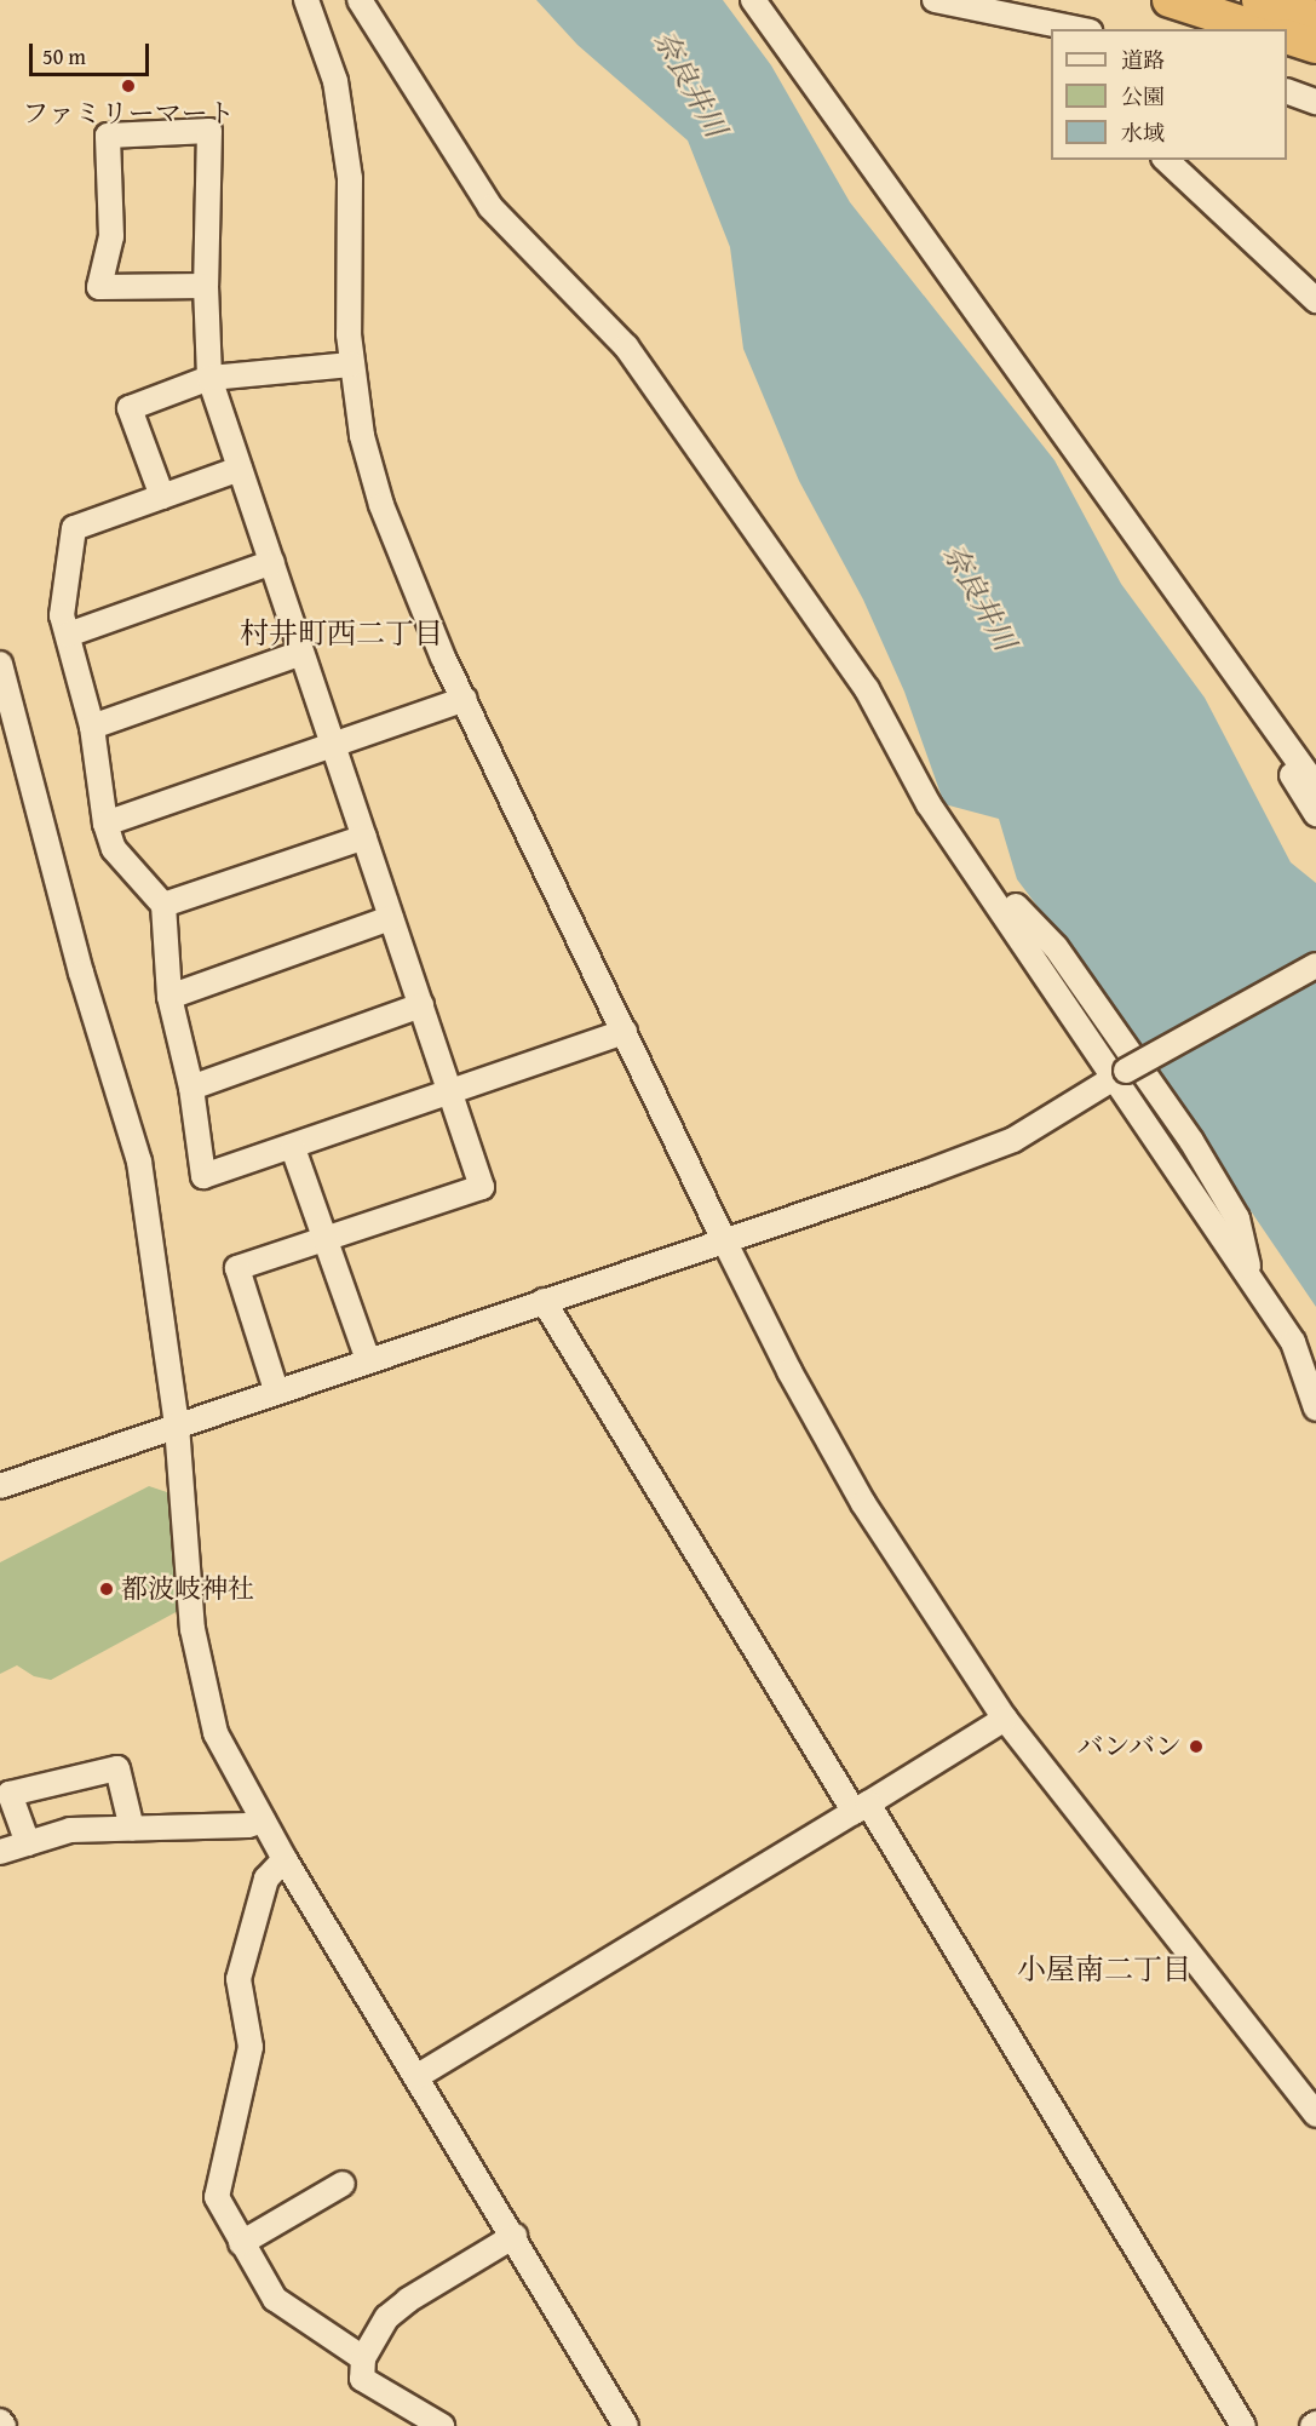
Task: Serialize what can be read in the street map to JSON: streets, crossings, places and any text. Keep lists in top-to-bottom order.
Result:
{
  "districts": ["村井町西二丁目", "小屋南二丁目"],
  "water": ["奈良井川"],
  "places": ["ファミリーマート", "都波岐神社", "バンバン"],
  "legend": ["道路", "公園", "水域"],
  "scale_bar": "50 m"
}
